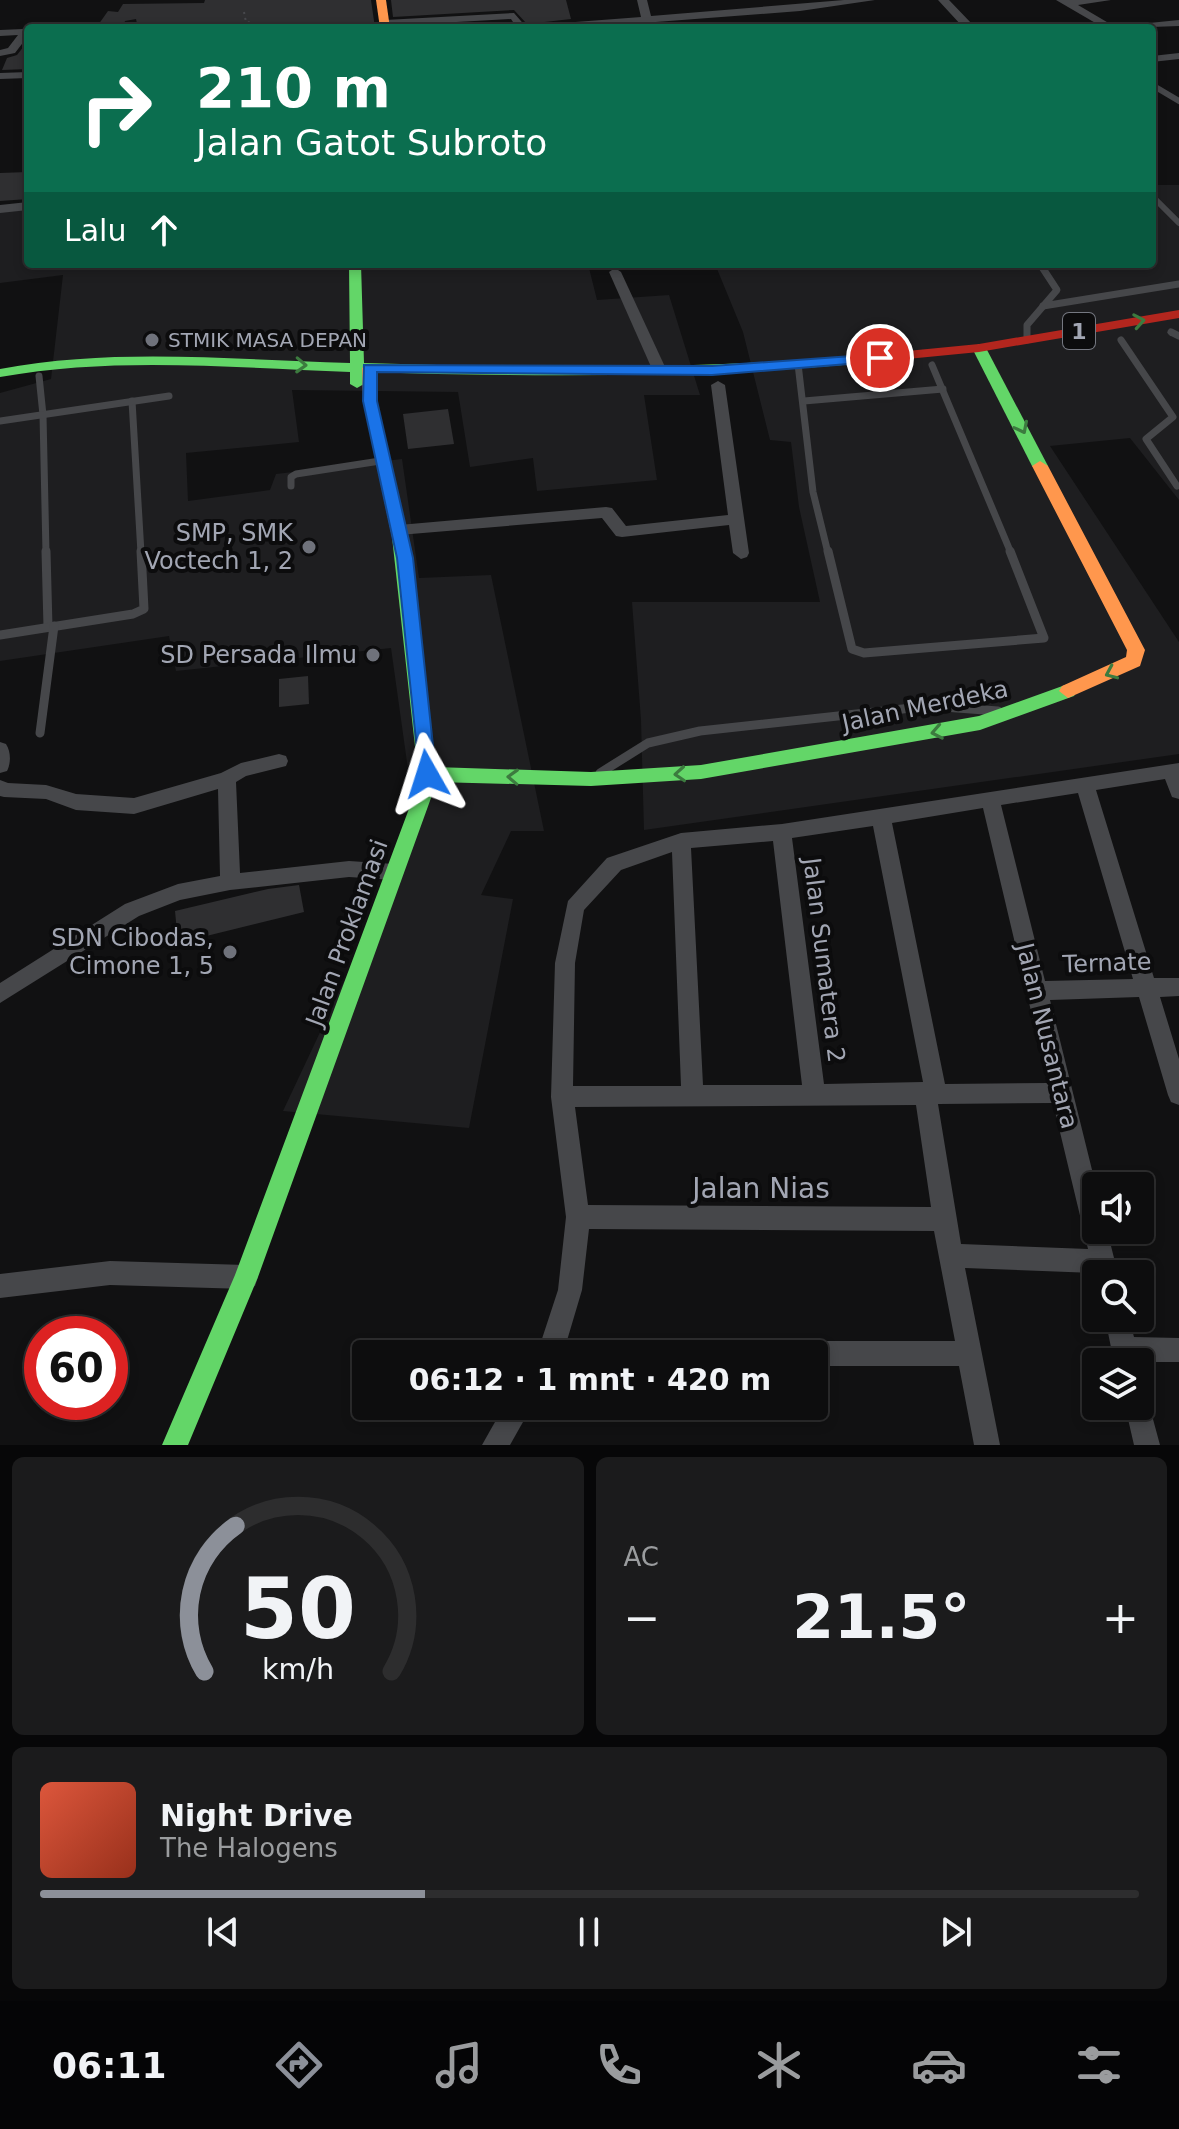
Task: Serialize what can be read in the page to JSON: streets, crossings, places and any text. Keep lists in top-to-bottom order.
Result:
{
  "streets": {
    "main road": ["1", "Jalan Merdeka", "Jalan Proklamasi"],
    "street": [
      "Jalan Sumatera 2",
      "Ternate",
      "Jalan Nusantara",
      "Jalan Nias"
    ]
  },
  "crossings": [
    ["1", "Jalan Merdeka"],
    ["1", "Jalan Proklamasi"],
    ["Jalan Merdeka", "Jalan Proklamasi"],
    ["Ternate", "Jalan Nusantara"]
  ],
  "places": [
    "STMIK MASA DEPAN",
    "SMP, SMK Voctech 1, 2",
    "SD Persada Ilmu",
    "SDN Cibodas, Cimone 1, 5"
  ],
  "page": {
    "turn": ["210 m", "Jalan Gatot Subroto"],
    "then": "Lalu",
    "limit": "60",
    "trip": "06:12 · 1 mnt · 420 m",
    "tile": "AC",
    "heat": ["−", "21.5°", "+"],
    "song": ["Night Drive", "The Halogens"],
    "tabs": "06:11",
    "gauge": ["50", "km/h"]
  }
}
